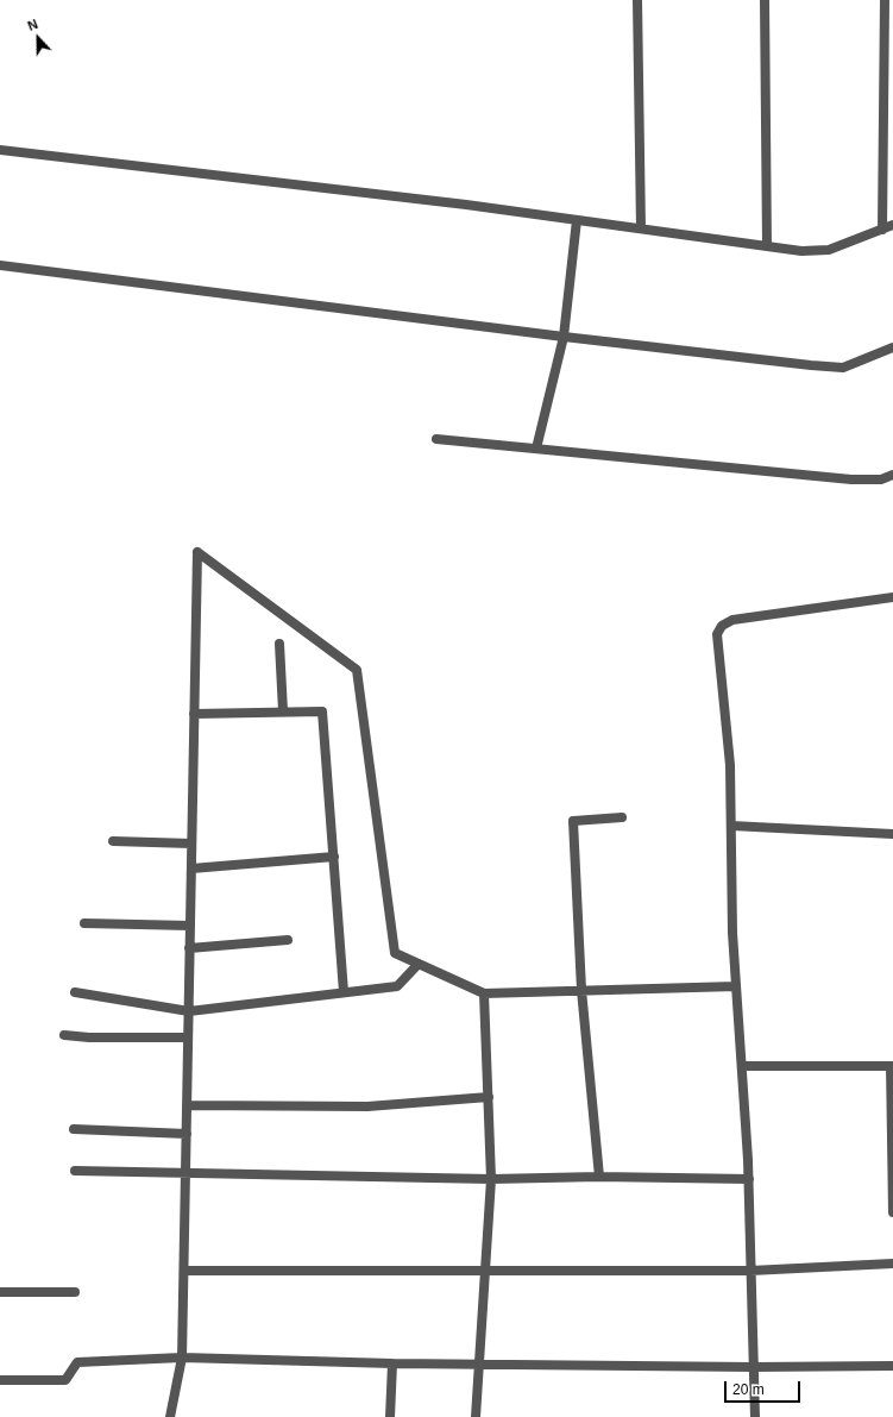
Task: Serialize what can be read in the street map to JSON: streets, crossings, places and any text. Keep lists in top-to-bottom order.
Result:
{
  "scale_bar": "20 m",
  "north": "top"
}
